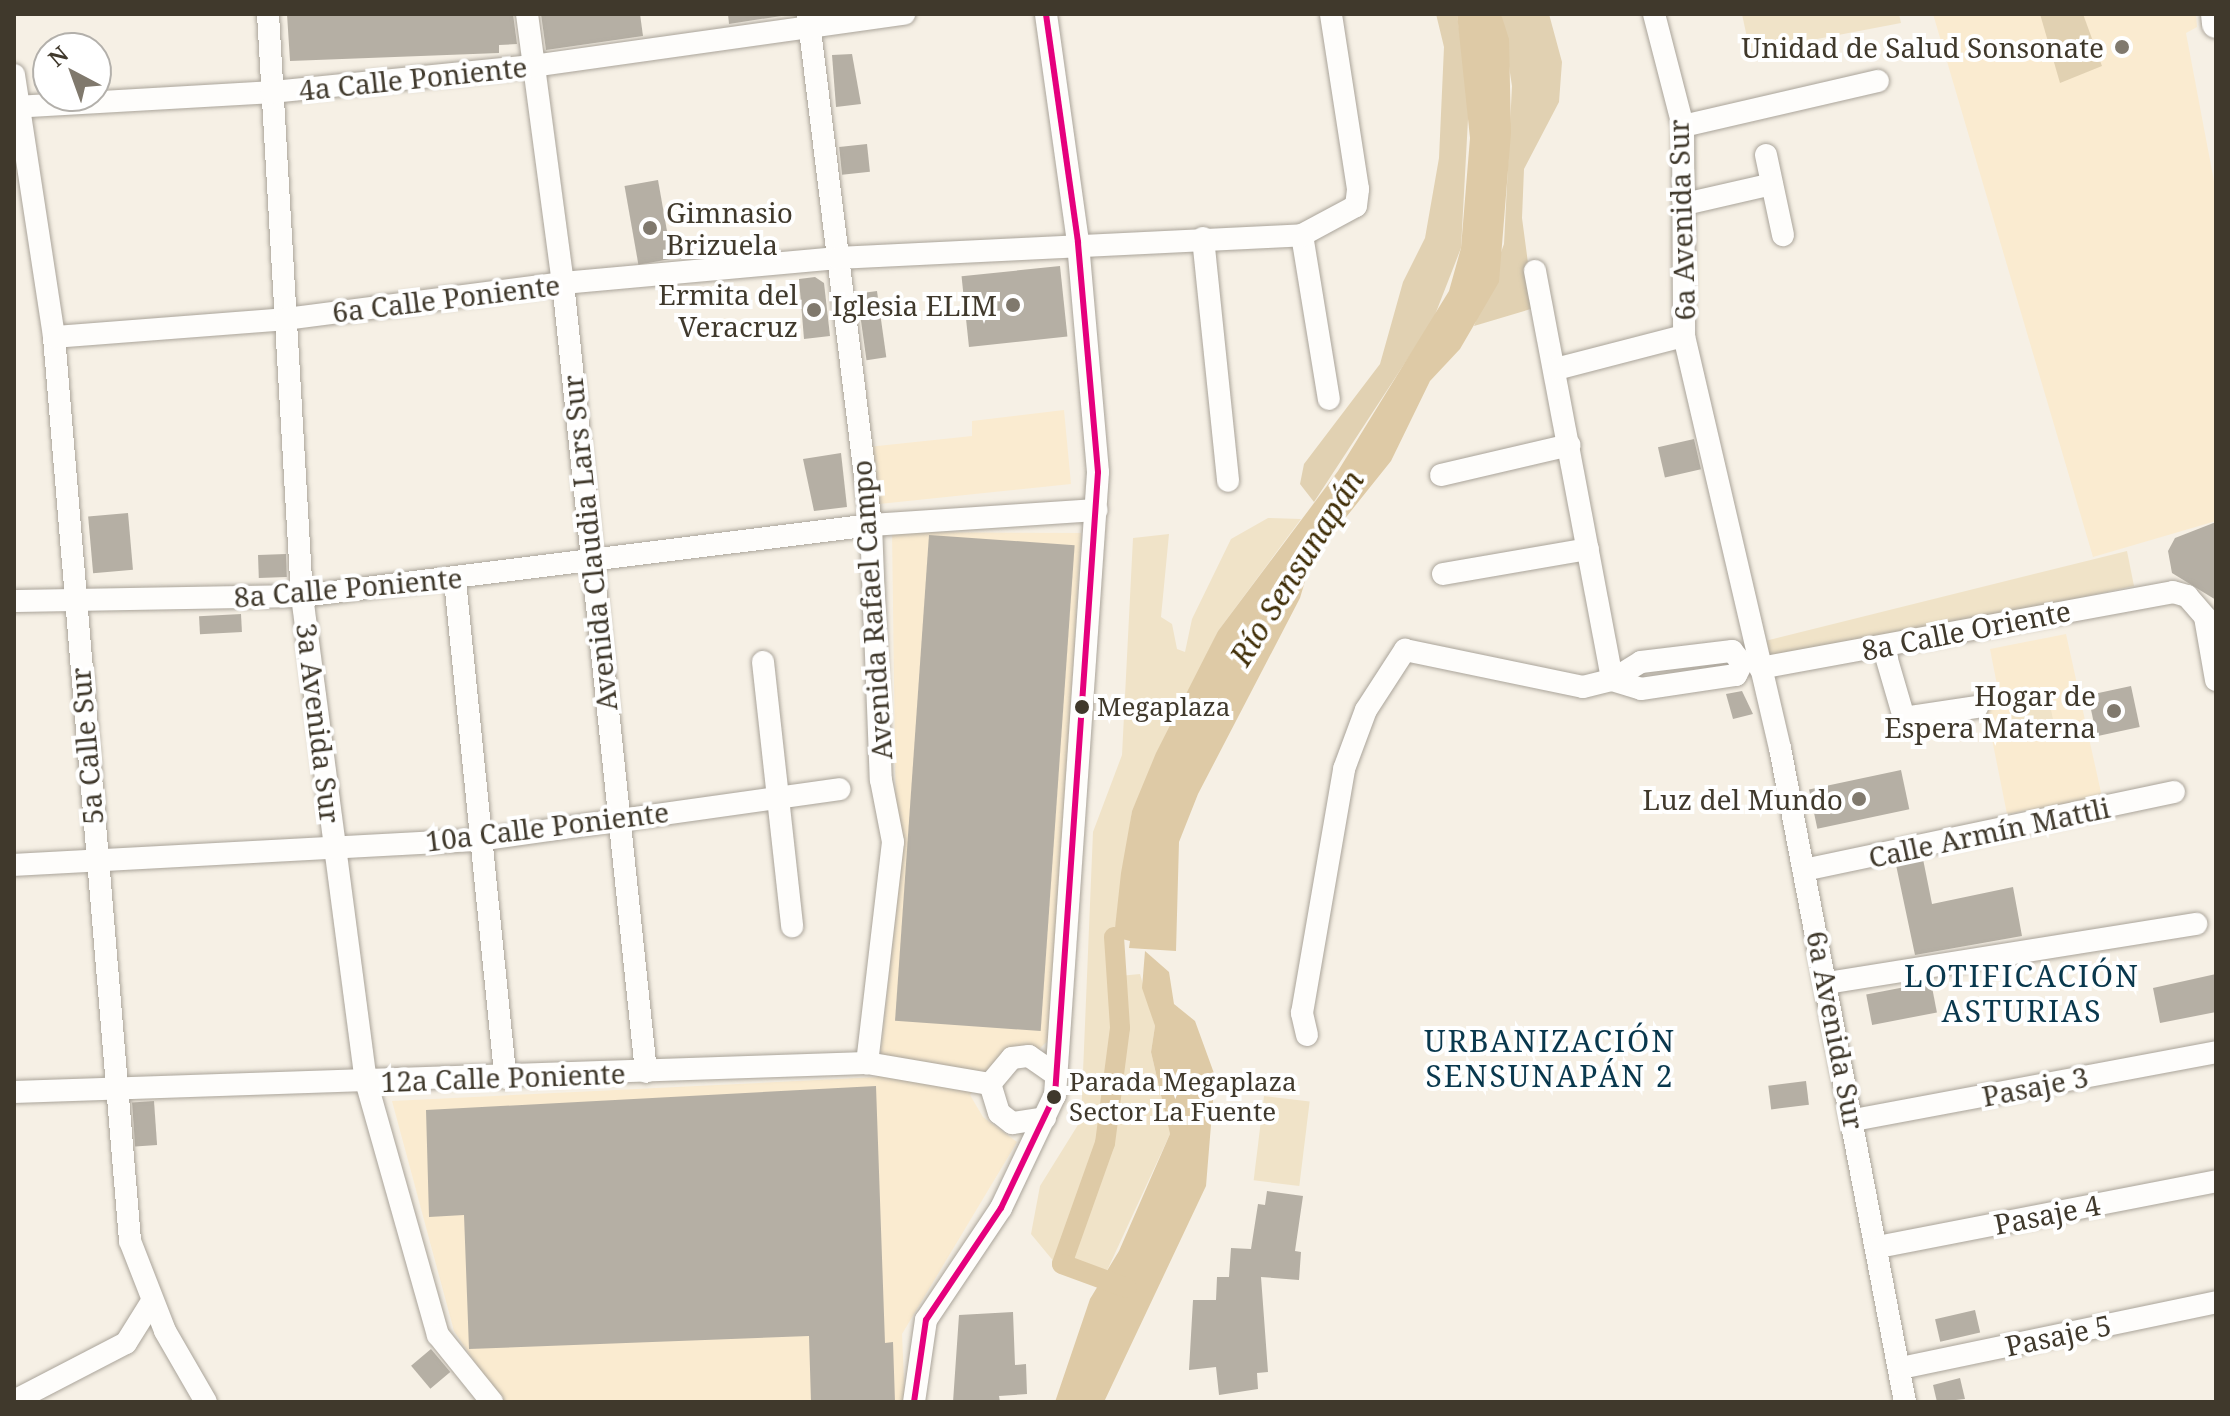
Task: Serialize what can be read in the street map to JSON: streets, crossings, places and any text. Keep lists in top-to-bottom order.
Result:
{
  "streets": {
    "street": [
      "4a Calle Poniente",
      "6a Avenida Sur",
      "6a Calle Poniente",
      "Avenida Claudia Lars Sur",
      "8a Calle Poniente",
      "Avenida Rafael Campo",
      "8a Calle Oriente",
      "3a Avenida Sur",
      "5a Calle Sur",
      "10a Calle Poniente",
      "Calle Armín Mattli",
      "12a Calle Poniente",
      "Pasaje 3",
      "Pasaje 4",
      "Pasaje 5"
    ]
  },
  "crossings": [
    ["4a Calle Poniente", "Avenida Claudia Lars Sur"],
    ["4a Calle Poniente", "Avenida Rafael Campo"],
    ["4a Calle Poniente", "3a Avenida Sur"],
    ["4a Calle Poniente", "5a Calle Sur"],
    ["6a Avenida Sur", "8a Calle Oriente"],
    ["6a Avenida Sur", "Calle Armín Mattli"],
    ["6a Avenida Sur", "Pasaje 3"],
    ["6a Avenida Sur", "Pasaje 4"],
    ["6a Avenida Sur", "Pasaje 5"],
    ["6a Calle Poniente", "Avenida Claudia Lars Sur"],
    ["6a Calle Poniente", "Avenida Rafael Campo"],
    ["6a Calle Poniente", "3a Avenida Sur"],
    ["6a Calle Poniente", "5a Calle Sur"],
    ["Avenida Claudia Lars Sur", "8a Calle Poniente"],
    ["Avenida Claudia Lars Sur", "10a Calle Poniente"],
    ["Avenida Claudia Lars Sur", "12a Calle Poniente"],
    ["8a Calle Poniente", "Avenida Rafael Campo"],
    ["8a Calle Poniente", "3a Avenida Sur"],
    ["8a Calle Poniente", "5a Calle Sur"],
    ["Avenida Rafael Campo", "12a Calle Poniente"],
    ["3a Avenida Sur", "10a Calle Poniente"],
    ["3a Avenida Sur", "12a Calle Poniente"],
    ["5a Calle Sur", "10a Calle Poniente"],
    ["5a Calle Sur", "12a Calle Poniente"]
  ],
  "districts": ["LOTIFICACIÓN ASTURIAS", "URBANIZACIÓN SENSUNAPÁN 2"],
  "water": ["Río Sensunapán"],
  "places": [
    "Unidad de Salud Sonsonate",
    "Gimnasio Brizuela",
    "Iglesia ELIM",
    "Ermita del Veracruz",
    "Megaplaza",
    "Hogar de Espera Materna",
    "Luz del Mundo",
    "Parada Megaplaza Sector La Fuente"
  ],
  "north": "top left"
}
